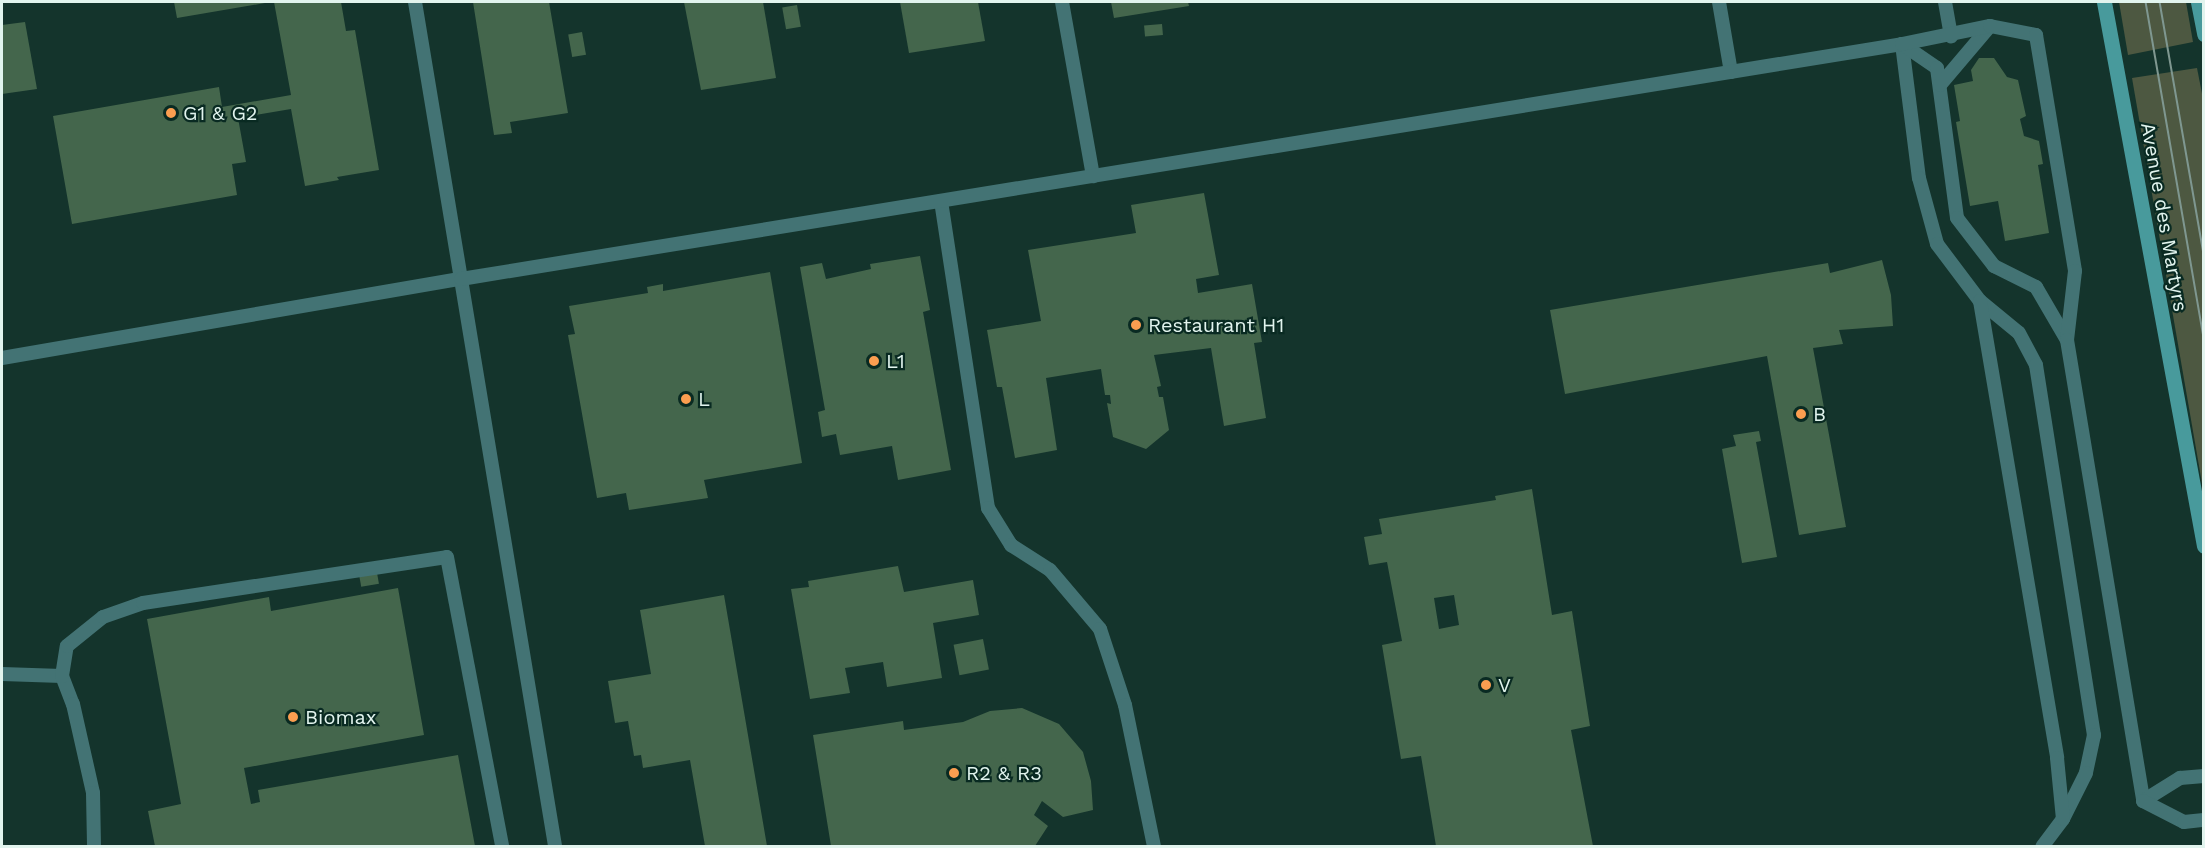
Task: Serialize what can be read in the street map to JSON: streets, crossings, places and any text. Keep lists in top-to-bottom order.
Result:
{
  "streets": {
    "main road": ["Avenue des Martyrs"]
  },
  "places": [
    "G1 & G2",
    "Restaurant H1",
    "L1",
    "L",
    "B",
    "V",
    "Biomax",
    "R2 & R3"
  ]
}
